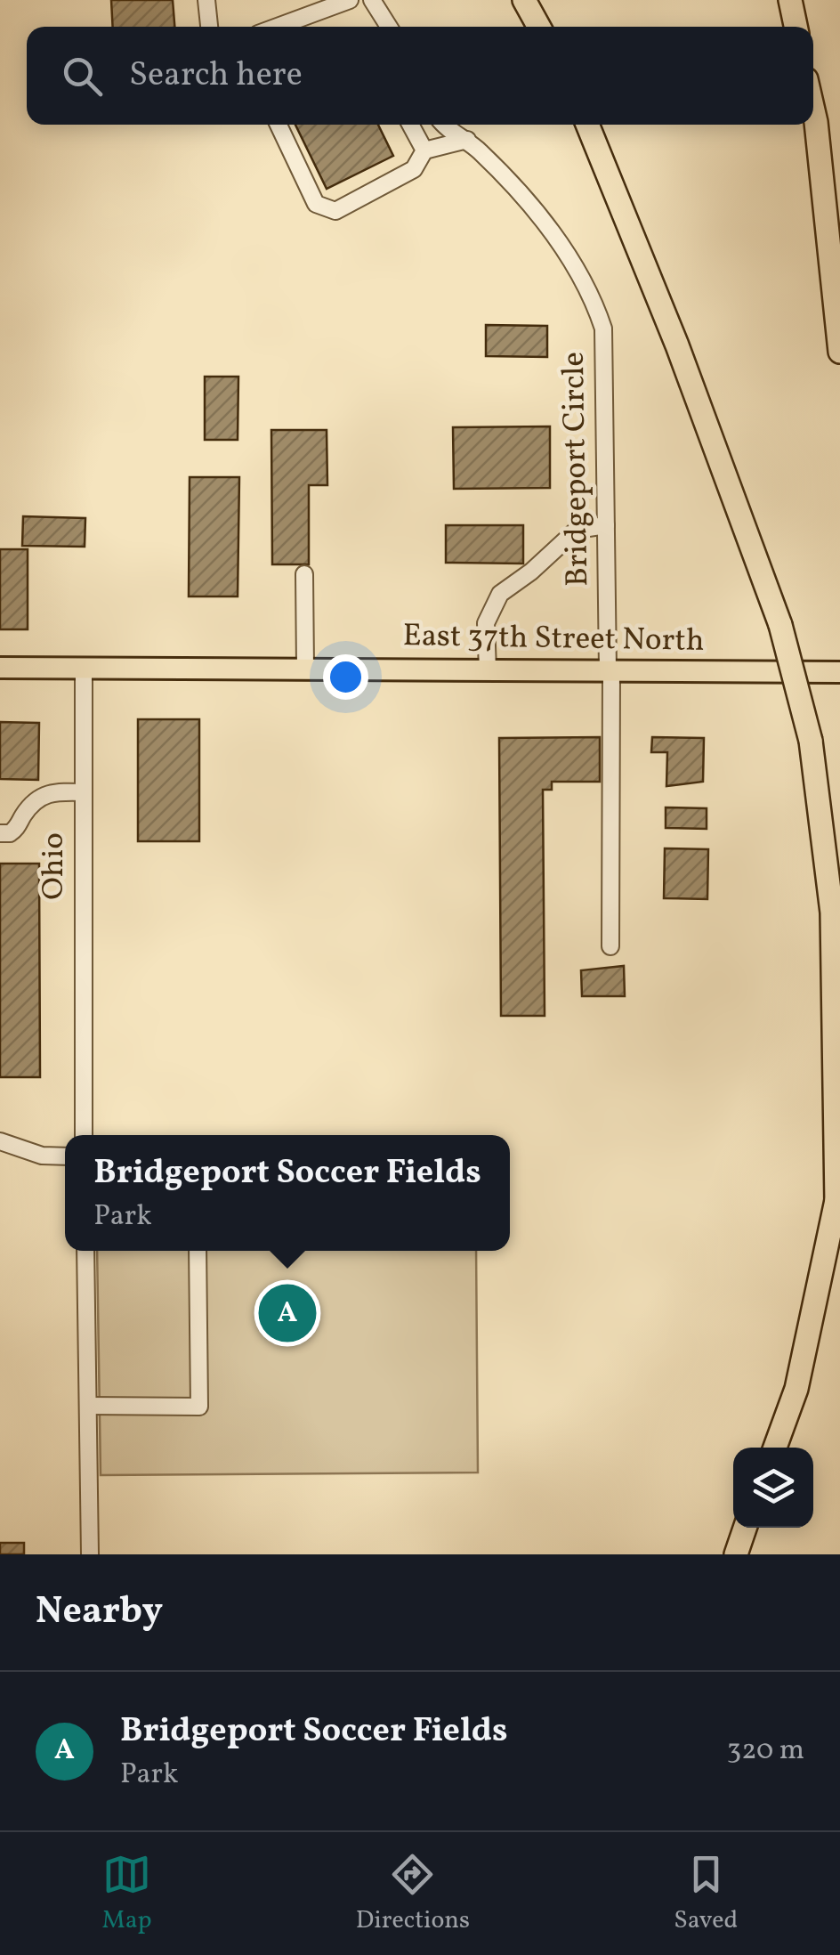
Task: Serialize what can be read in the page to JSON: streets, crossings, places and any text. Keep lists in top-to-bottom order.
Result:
{
  "streets": {
    "main road": ["East 37th Street North"],
    "street": ["Bridgeport Circle", "Ohio"]
  },
  "crossings": [
    ["Bridgeport Circle", "East 37th Street North"],
    ["East 37th Street North", "Ohio"]
  ],
  "page": {
    "search": "Search here",
    "popup": ["Bridgeport Soccer Fields", "Park"],
    "pins": "A",
    "heading": "Nearby",
    "list": [
      {
        "mark": "A",
        "name": "Bridgeport Soccer Fields",
        "note": "Park",
        "value": "320 m"
      }
    ],
    "nav": ["Map", "Directions", "Saved"]
  }
}
